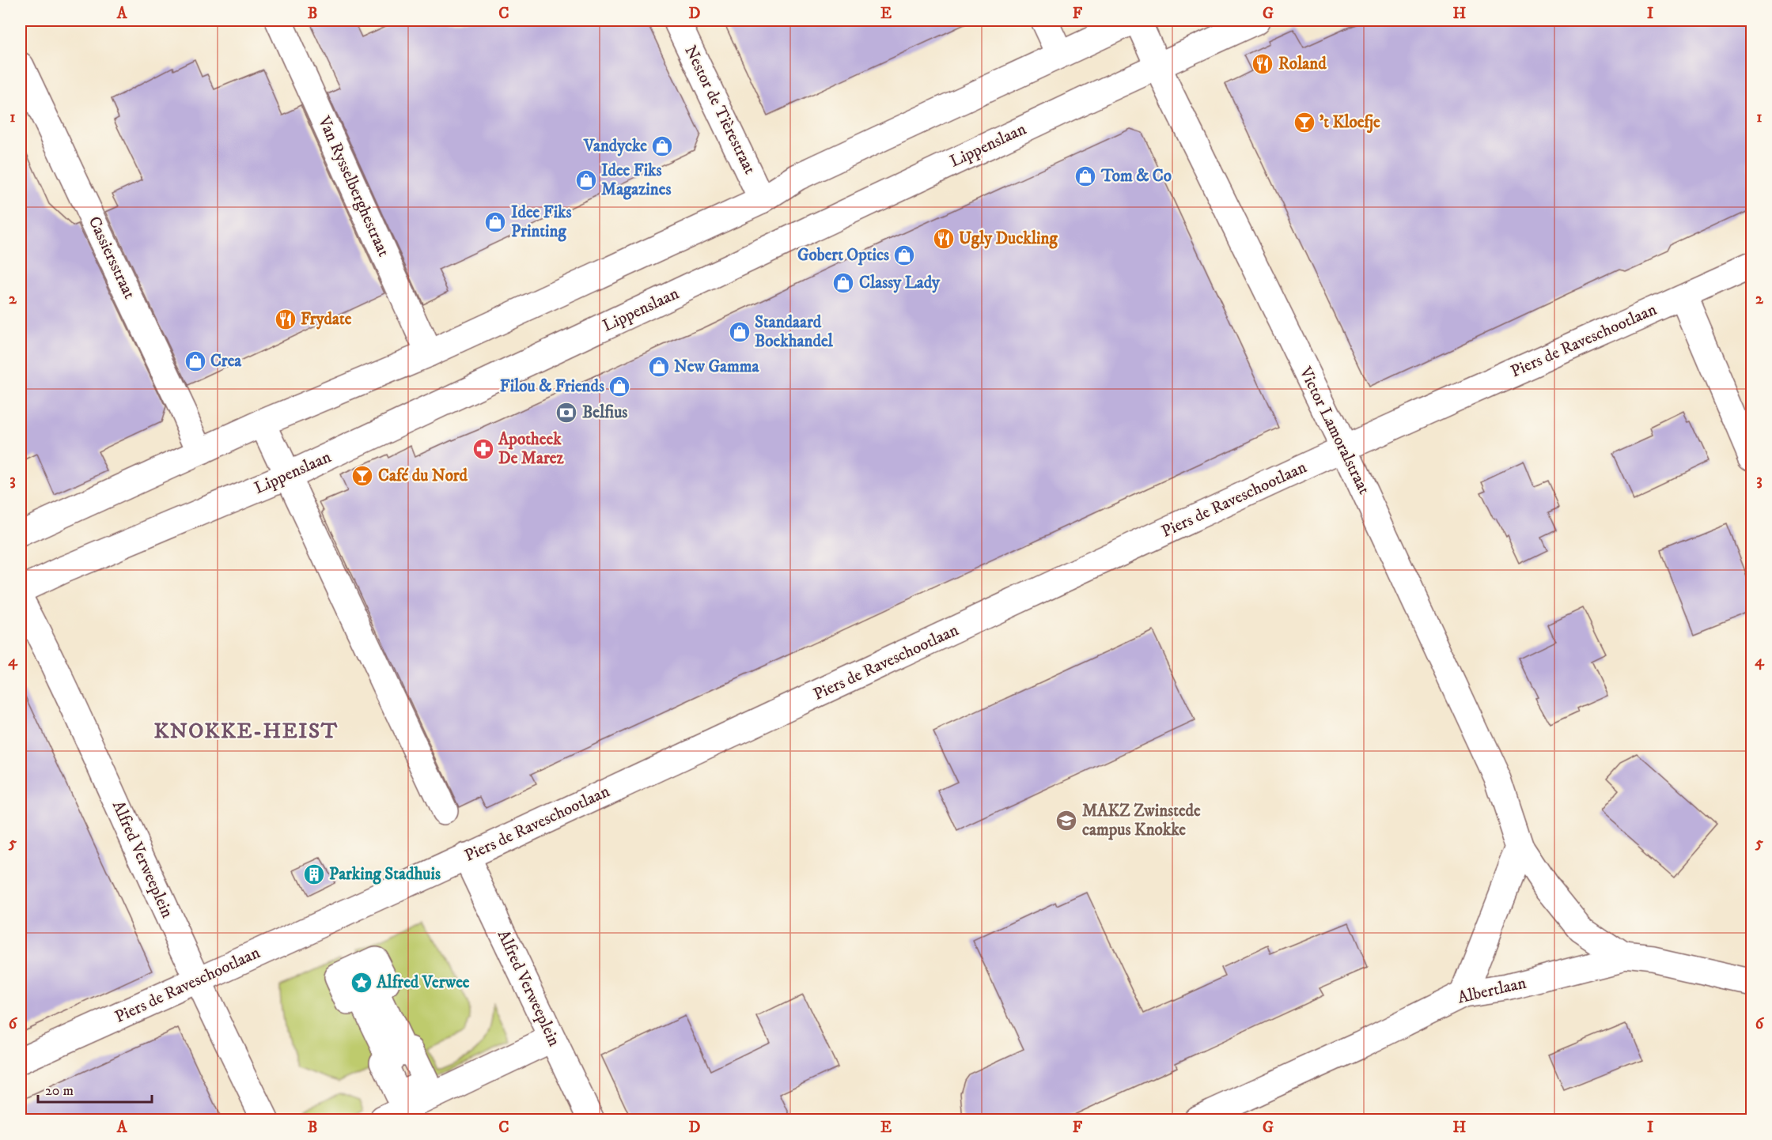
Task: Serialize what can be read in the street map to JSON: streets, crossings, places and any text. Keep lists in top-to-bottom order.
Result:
{
  "streets": {
    "street": [
      "Nestor de Tièrestraat",
      "Lippenslaan",
      "Van Rysselberghestraat",
      "Cassiersstraat",
      "Piers de Raveschootlaan",
      "Victor Lamoralstraat",
      "Alfred Verweeplein",
      "Albertlaan"
    ]
  },
  "crossings": [
    ["Lippenslaan", "Victor Lamoralstraat"],
    ["Piers de Raveschootlaan", "Victor Lamoralstraat"],
    ["Piers de Raveschootlaan", "Alfred Verweeplein"],
    ["Victor Lamoralstraat", "Albertlaan"]
  ],
  "districts": ["KNOKKE-HEIST"],
  "places": {
    "restaurant": ["Roland", "Ugly Duckling", "Frydate"],
    "bar": ["'t Kloefje", "Café du Nord"],
    "shop": [
      "Vandycke",
      "Tom & Co",
      "Idee Fiks Magazines",
      "Idee Fiks Printing",
      "Gobert Optics",
      "Classy Lady",
      "Standaard Boekhandel",
      "Crea",
      "New Gamma",
      "Filou & Friends"
    ],
    "bank": ["Belfius"],
    "pharmacy": ["Apotheek De Marez"],
    "school or university": ["MAKZ Zwinstede campus Knokke"],
    "building": ["Parking Stadhuis"],
    "place": ["Alfred Verwee"]
  },
  "scale_bar": "20 m",
  "grid": {
    "columns": [
      "A",
      "B",
      "C",
      "D",
      "E",
      "F",
      "G",
      "H",
      "I"
    ],
    "rows": [
      "1",
      "2",
      "3",
      "4",
      "5",
      "6"
    ]
  }
}
